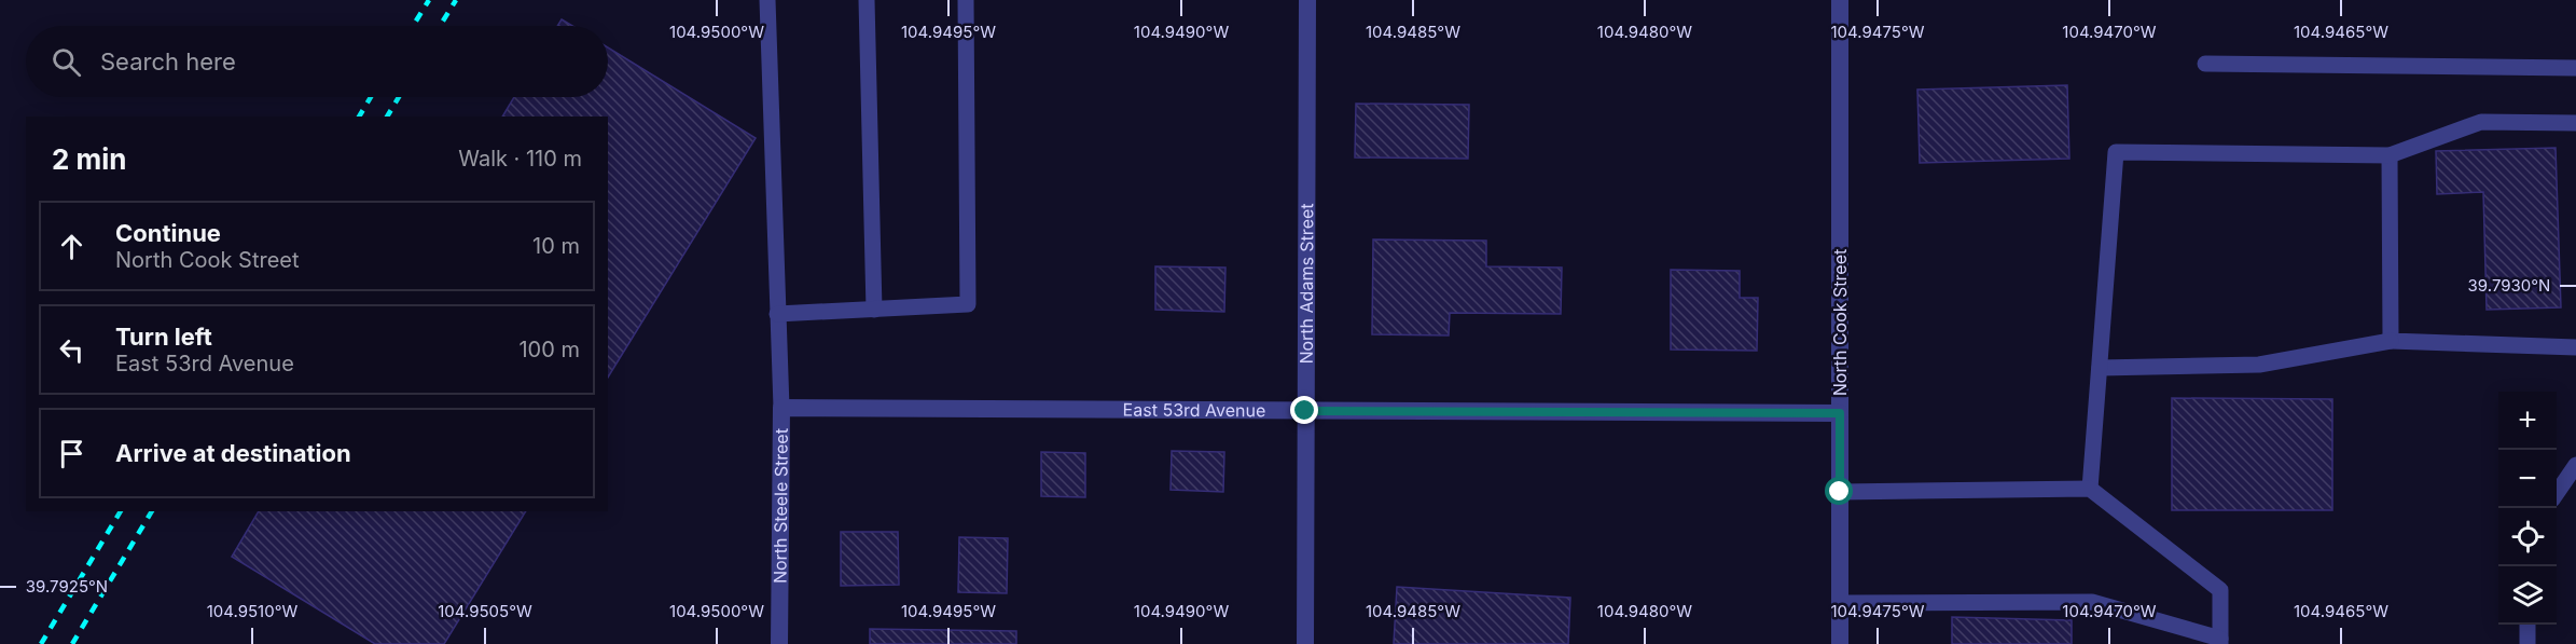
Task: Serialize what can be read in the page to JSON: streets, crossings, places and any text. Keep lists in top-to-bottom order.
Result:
{
  "streets": {
    "street": [
      "North Adams Street",
      "North Cook Street",
      "East 53rd Avenue",
      "North Steele Street"
    ]
  },
  "crossings": [
    ["North Adams Street", "East 53rd Avenue"],
    ["North Cook Street", "East 53rd Avenue"],
    ["East 53rd Avenue", "North Steele Street"]
  ],
  "page": {
    "search": "Search here",
    "heading": ["2 min", "Walk · 110 m"],
    "list": [
      ["Continue", "North Cook Street", "10 m"],
      ["Turn left", "East 53rd Avenue", "100 m"],
      "Arrive at destination"
    ],
    "map_buttons": ["+", "−"]
  },
  "coordinates": [
    "104.9500°W",
    "104.9495°W",
    "104.9490°W",
    "104.9485°W",
    "104.9480°W",
    "104.9475°W",
    "104.9470°W",
    "104.9465°W",
    "39.7930°N",
    "39.7925°N",
    "104.9510°W",
    "104.9505°W"
  ]
}
